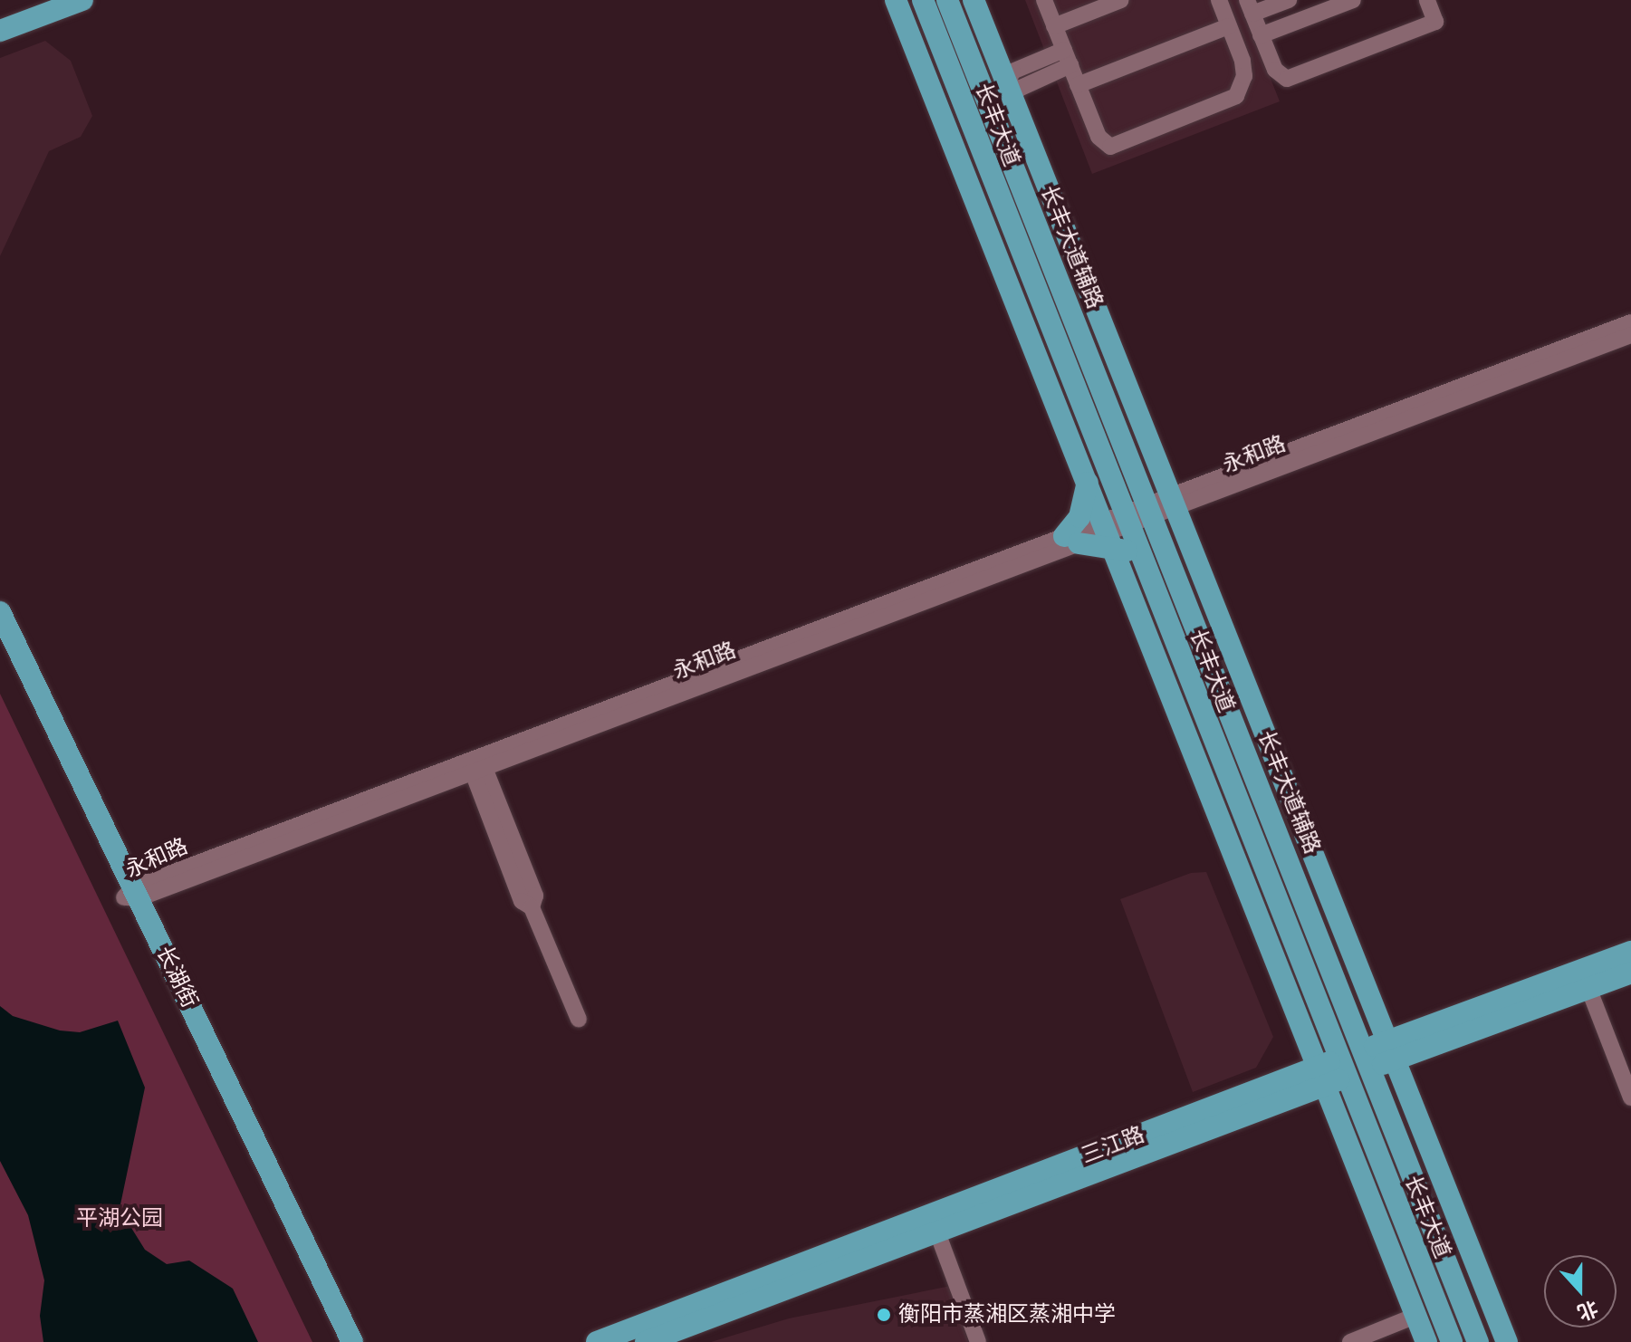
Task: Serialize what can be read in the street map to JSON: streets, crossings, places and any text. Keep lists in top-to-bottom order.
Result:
{
  "streets": {
    "main road": [
      "长丰大道",
      "长丰大道辅路",
      "长湖街",
      "三江路"
    ],
    "street": ["永和路"]
  },
  "crossings": [
    ["长丰大道", "永和路"],
    ["长丰大道", "三江路"],
    ["长丰大道辅路", "永和路"],
    ["长丰大道辅路", "三江路"],
    ["永和路", "长湖街"]
  ],
  "parks": ["平湖公园"],
  "places": ["衡阳市蒸湘区蒸湘中学"],
  "north": "bottom"
}
